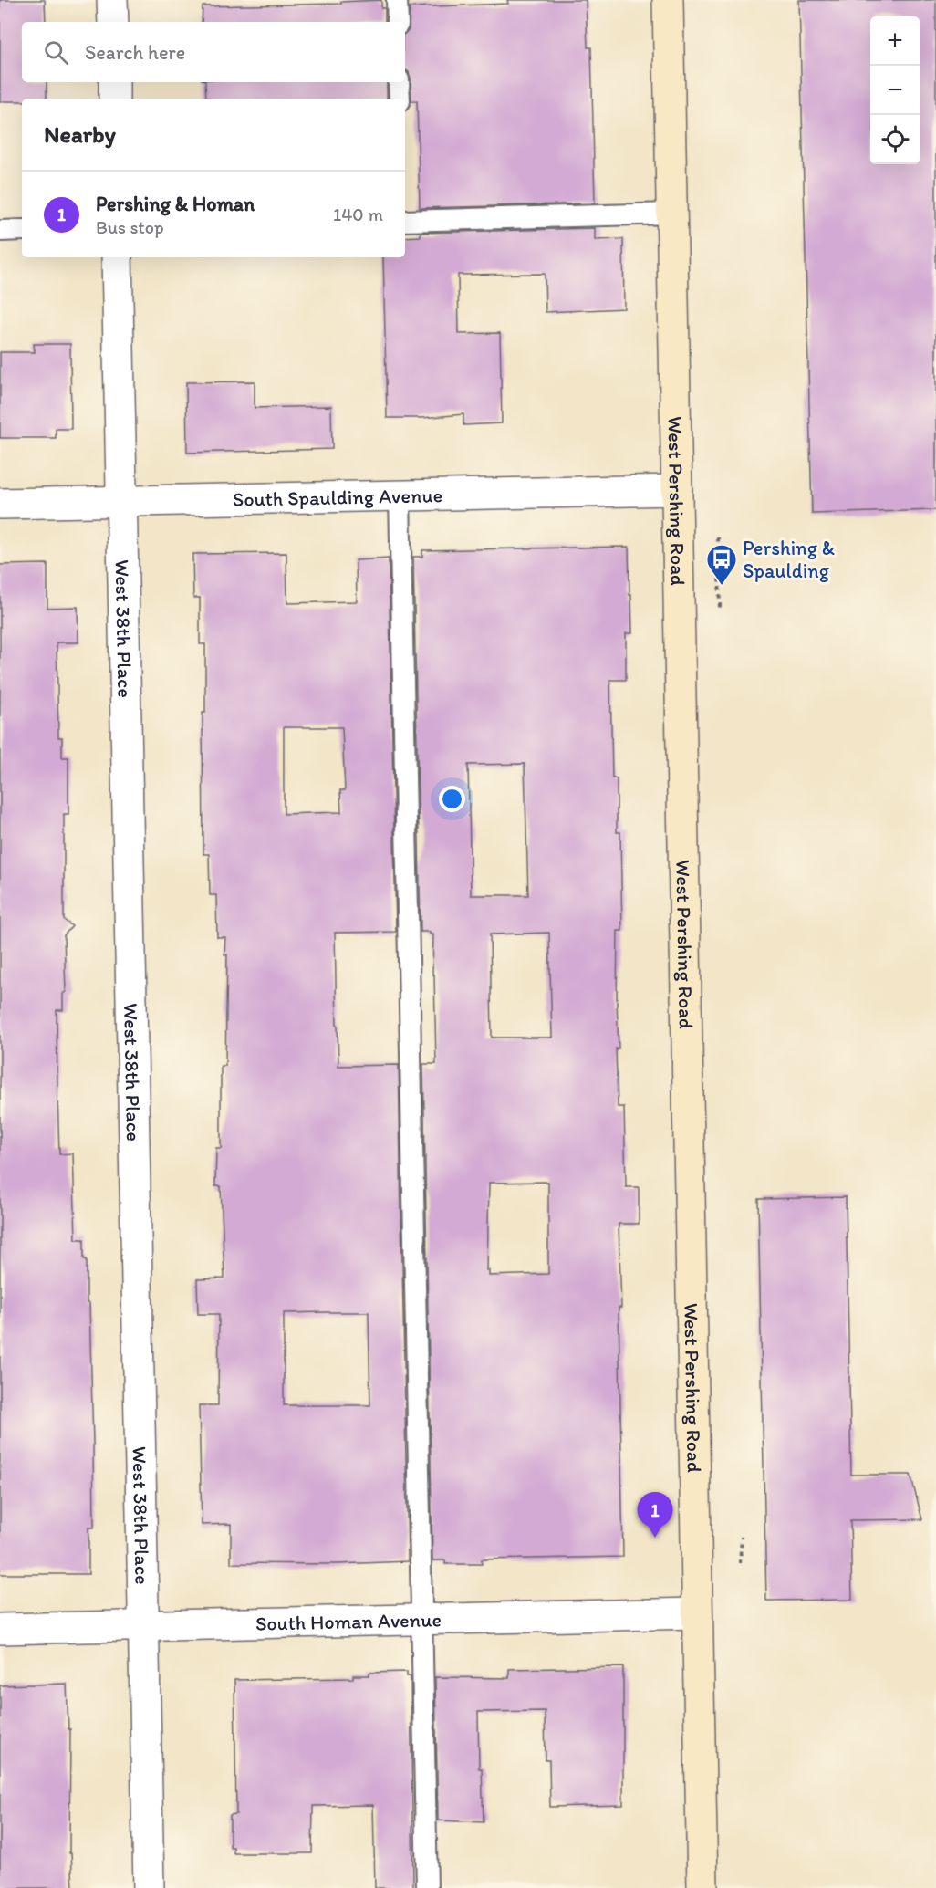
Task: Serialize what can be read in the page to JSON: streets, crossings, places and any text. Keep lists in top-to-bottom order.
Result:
{
  "streets": {
    "street": [
      "South Spaulding Avenue",
      "West Pershing Road",
      "West 38th Place",
      "South Homan Avenue"
    ]
  },
  "crossings": [
    ["South Spaulding Avenue", "West Pershing Road"],
    ["South Spaulding Avenue", "West 38th Place"],
    ["West Pershing Road", "South Homan Avenue"],
    ["West 38th Place", "South Homan Avenue"]
  ],
  "places": {
    "bus stop": ["Pershing & Spaulding"]
  },
  "page": {
    "map_buttons": ["+", "−"],
    "search": "Search here",
    "heading": "Nearby",
    "list": [
      {
        "mark": "1",
        "name": "Pershing & Homan",
        "note": "Bus stop",
        "value": "140 m"
      }
    ],
    "pins": "1"
  }
}
